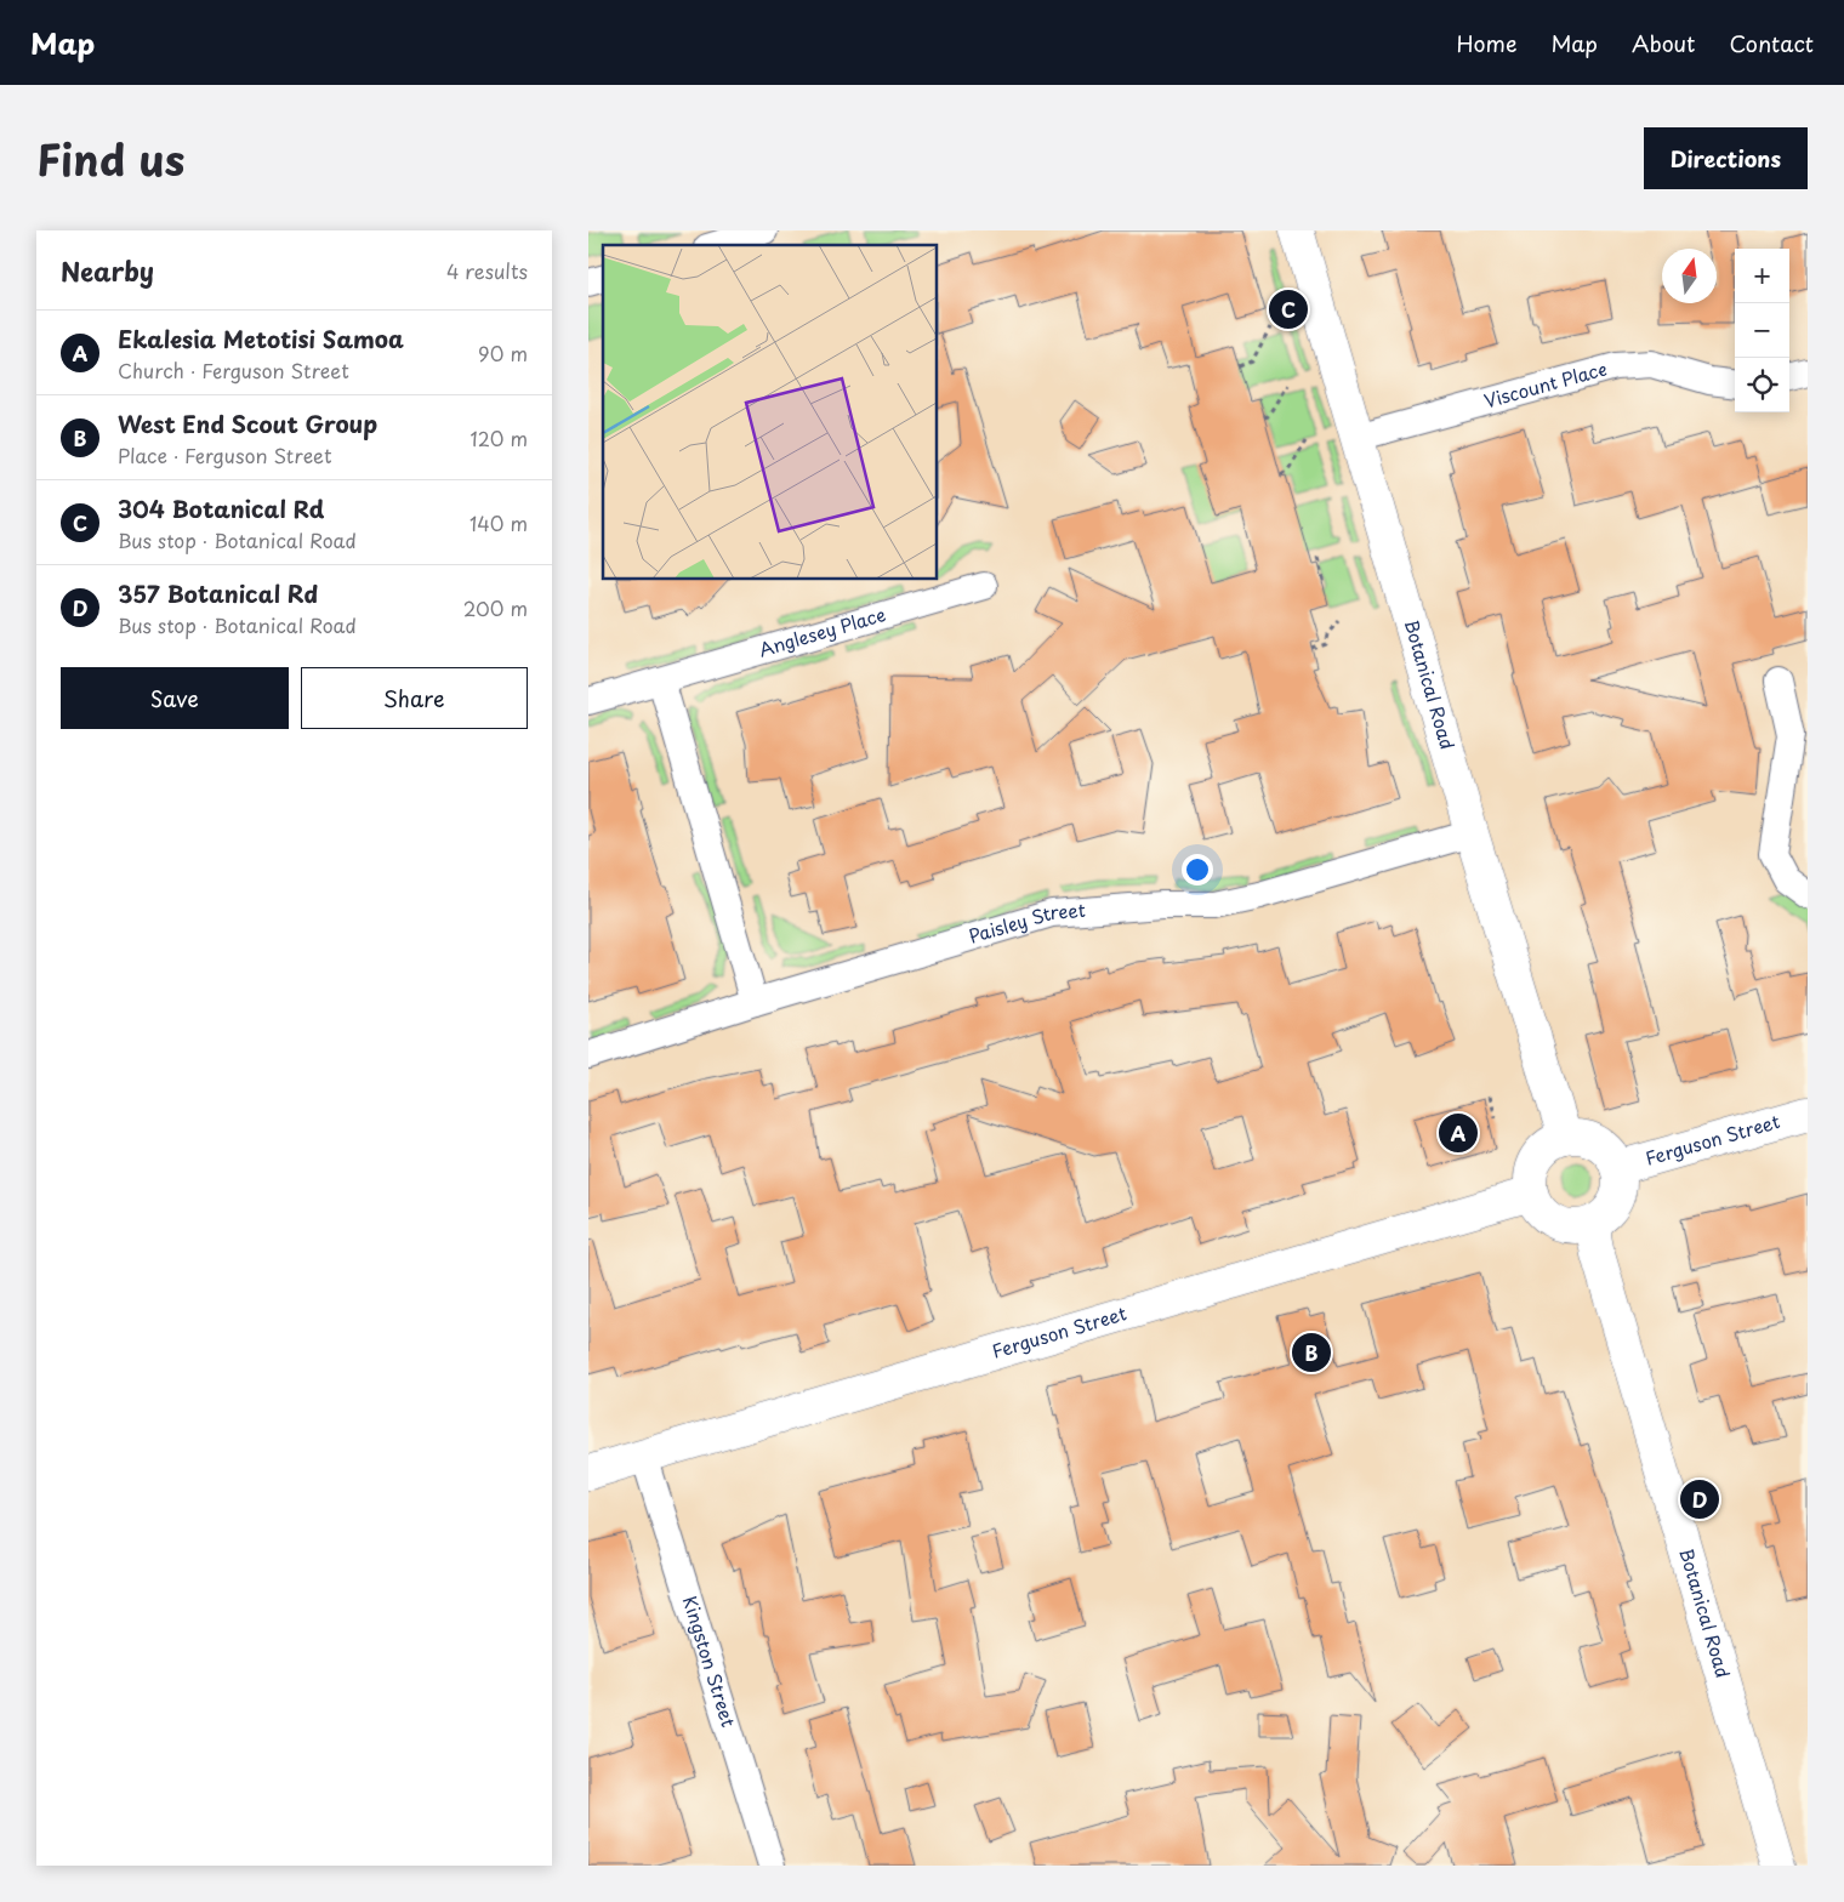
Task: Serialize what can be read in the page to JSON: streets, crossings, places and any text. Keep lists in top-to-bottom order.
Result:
{
  "streets": {
    "main road": ["Botanical Road", "Ferguson Street"],
    "street": [
      "Viscount Place",
      "Anglesey Place",
      "Paisley Street",
      "Kingston Street"
    ]
  },
  "crossings": [
    ["Viscount Place", "Botanical Road"],
    ["Botanical Road", "Paisley Street"],
    ["Botanical Road", "Ferguson Street"],
    ["Ferguson Street", "Kingston Street"]
  ],
  "north": "top",
  "page": {
    "header": "Map",
    "nav": [
      "Home",
      "Map",
      "About",
      "Contact"
    ],
    "title": "Find us",
    "buttons": [
      "Directions",
      ["Save", "Share"]
    ],
    "heading": ["Nearby", "4 results"],
    "map_buttons": ["+", "−"],
    "pins": [
      "C",
      "A",
      "B",
      "D"
    ],
    "list": [
      {
        "mark": "A",
        "name": "Ekalesia Metotisi Samoa",
        "note": "Church · Ferguson Street",
        "value": "90 m"
      },
      {
        "mark": "B",
        "name": "West End Scout Group",
        "note": "Place · Ferguson Street",
        "value": "120 m"
      },
      {
        "mark": "C",
        "name": "304 Botanical Rd",
        "note": "Bus stop · Botanical Road",
        "value": "140 m"
      },
      {
        "mark": "D",
        "name": "357 Botanical Rd",
        "note": "Bus stop · Botanical Road",
        "value": "200 m"
      }
    ]
  }
}
